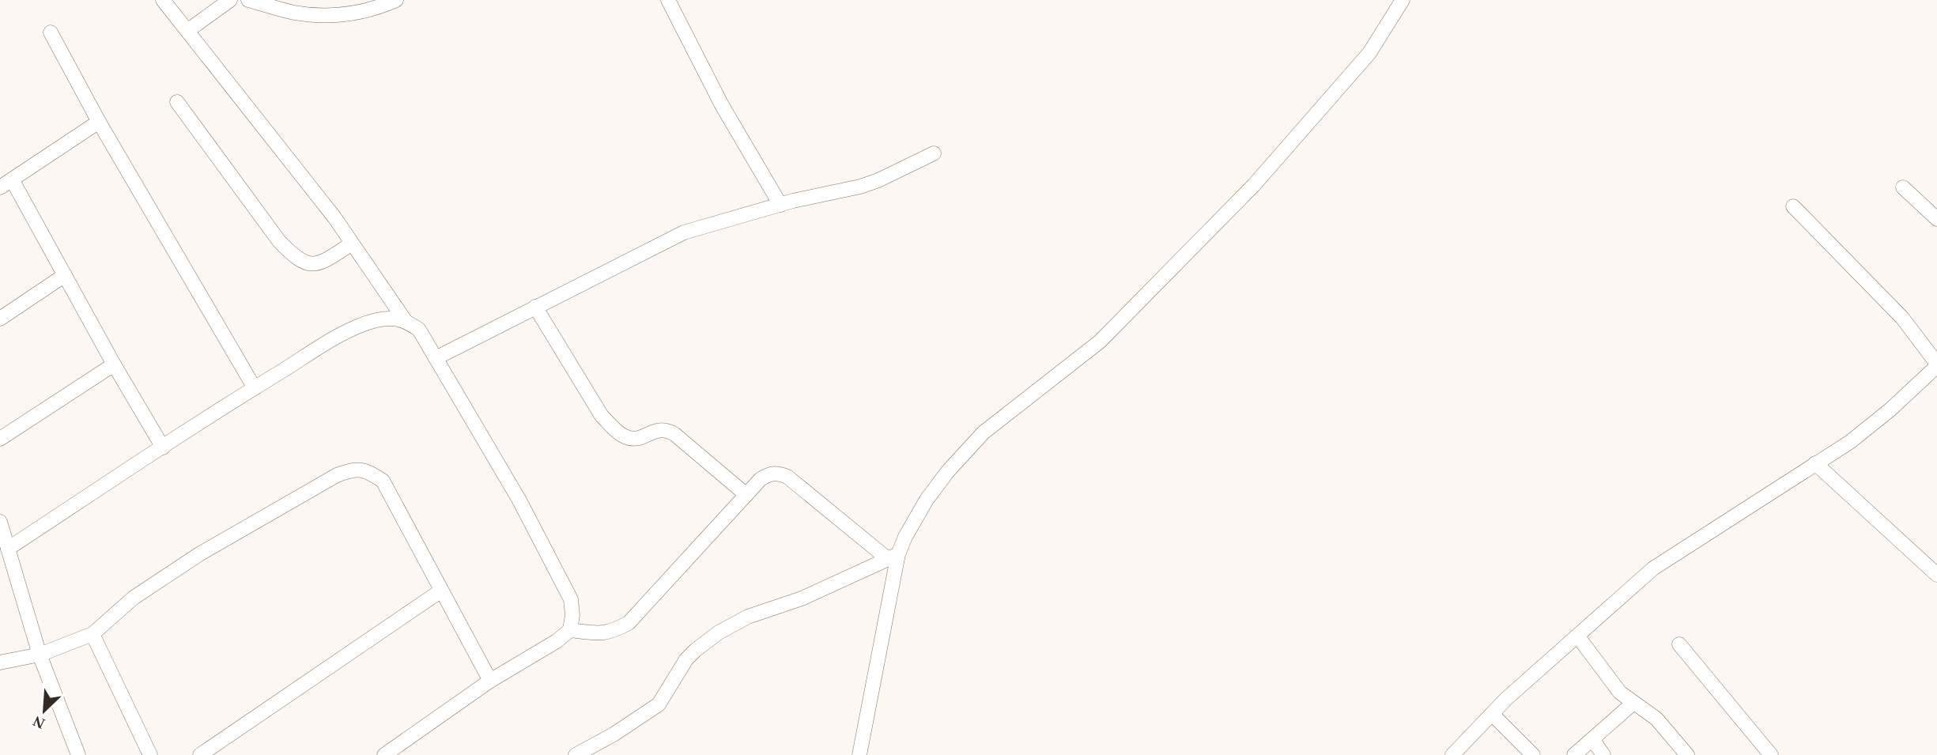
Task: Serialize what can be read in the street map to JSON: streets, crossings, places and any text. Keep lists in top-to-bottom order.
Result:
{
  "north": "bottom left"
}
